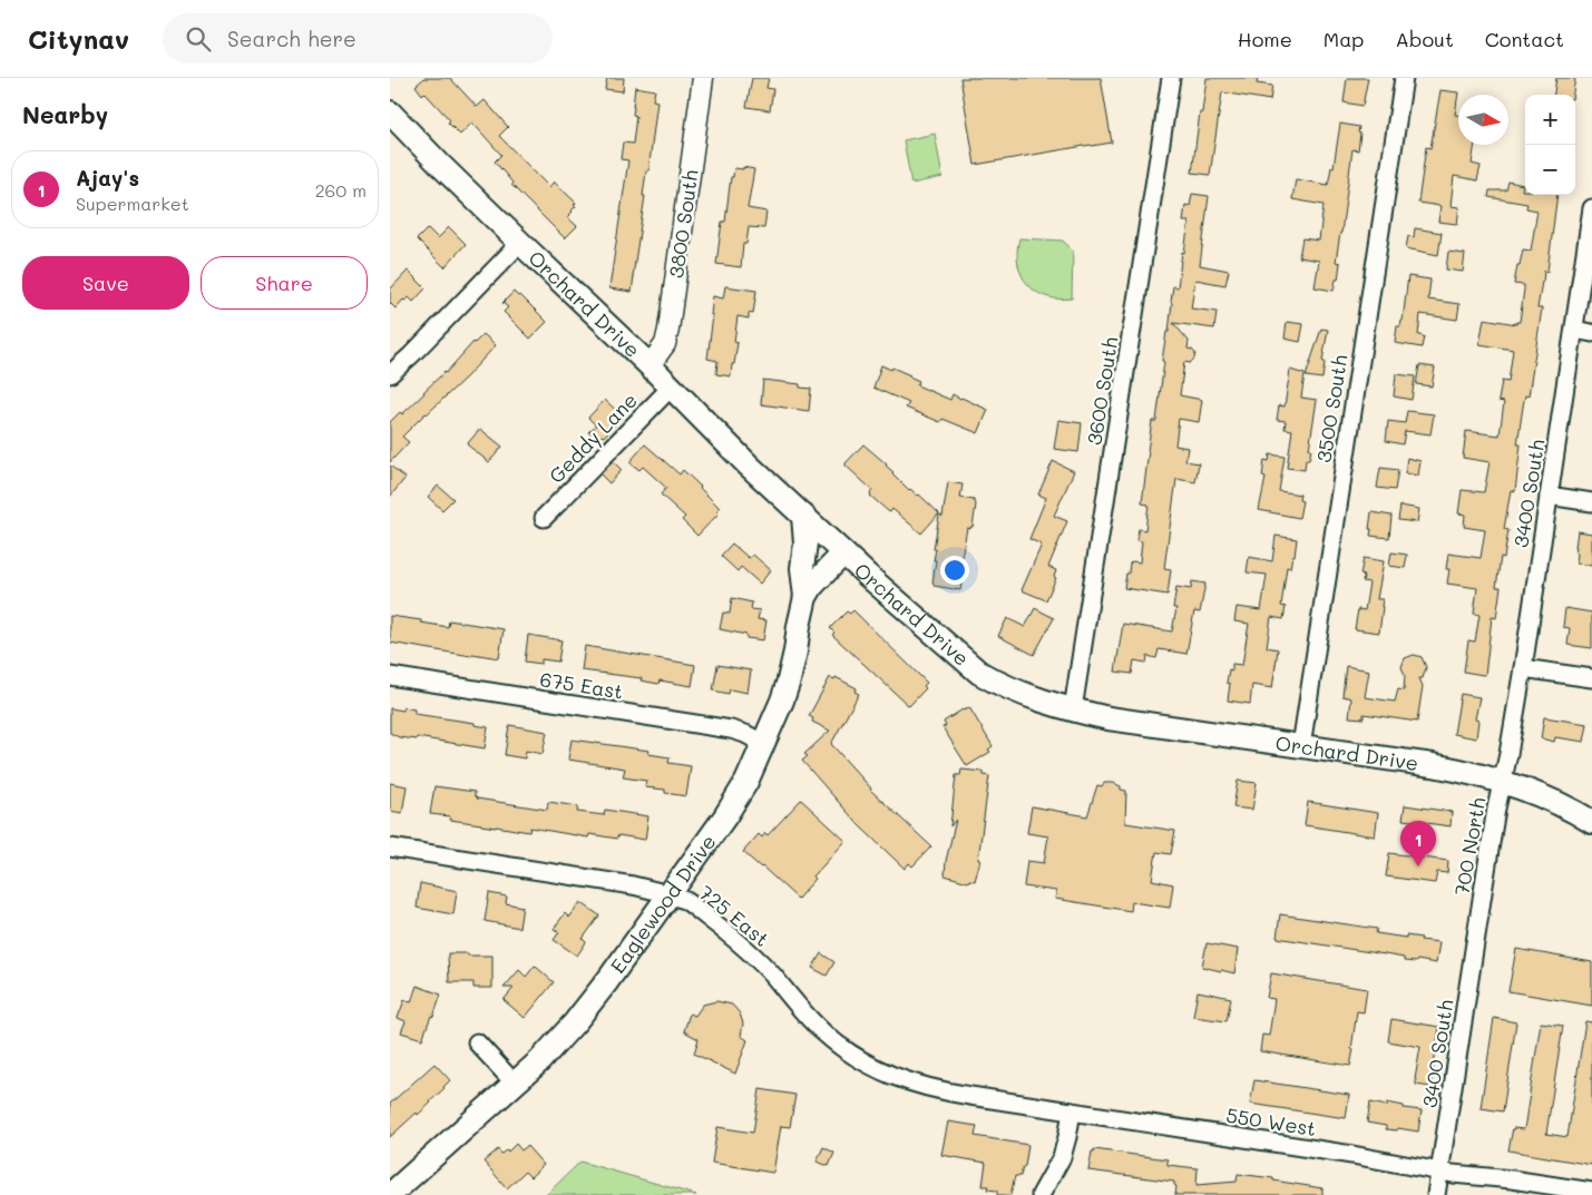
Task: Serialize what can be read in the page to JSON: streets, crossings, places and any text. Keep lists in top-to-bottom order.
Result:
{
  "streets": {
    "main road": ["Orchard Drive", "Eaglewood Drive"],
    "street": [
      "3800 South",
      "3600 South",
      "3500 South",
      "Geddy Lane",
      "3400 South",
      "675 East",
      "700 North",
      "725 East",
      "550 West"
    ]
  },
  "crossings": [
    ["3800 South", "Orchard Drive"],
    ["Orchard Drive", "3600 South"],
    ["Orchard Drive", "3500 South"],
    ["Orchard Drive", "Geddy Lane"],
    ["Orchard Drive", "3400 South"],
    ["Orchard Drive", "700 North"],
    ["Orchard Drive", "Eaglewood Drive"],
    ["3400 South", "700 North"],
    ["3400 South", "550 West"],
    ["675 East", "Eaglewood Drive"],
    ["Eaglewood Drive", "725 East"],
    ["725 East", "550 West"]
  ],
  "north": "right",
  "page": {
    "header": "Citynav",
    "search": "Search here",
    "nav": [
      "Home",
      "Map",
      "About",
      "Contact"
    ],
    "heading": "Nearby",
    "map_buttons": ["+", "−"],
    "list": [
      {
        "mark": "1",
        "name": "Ajay's",
        "note": "Supermarket",
        "value": "260 m"
      }
    ],
    "buttons": ["Save", "Share"],
    "pins": "1"
  }
}
